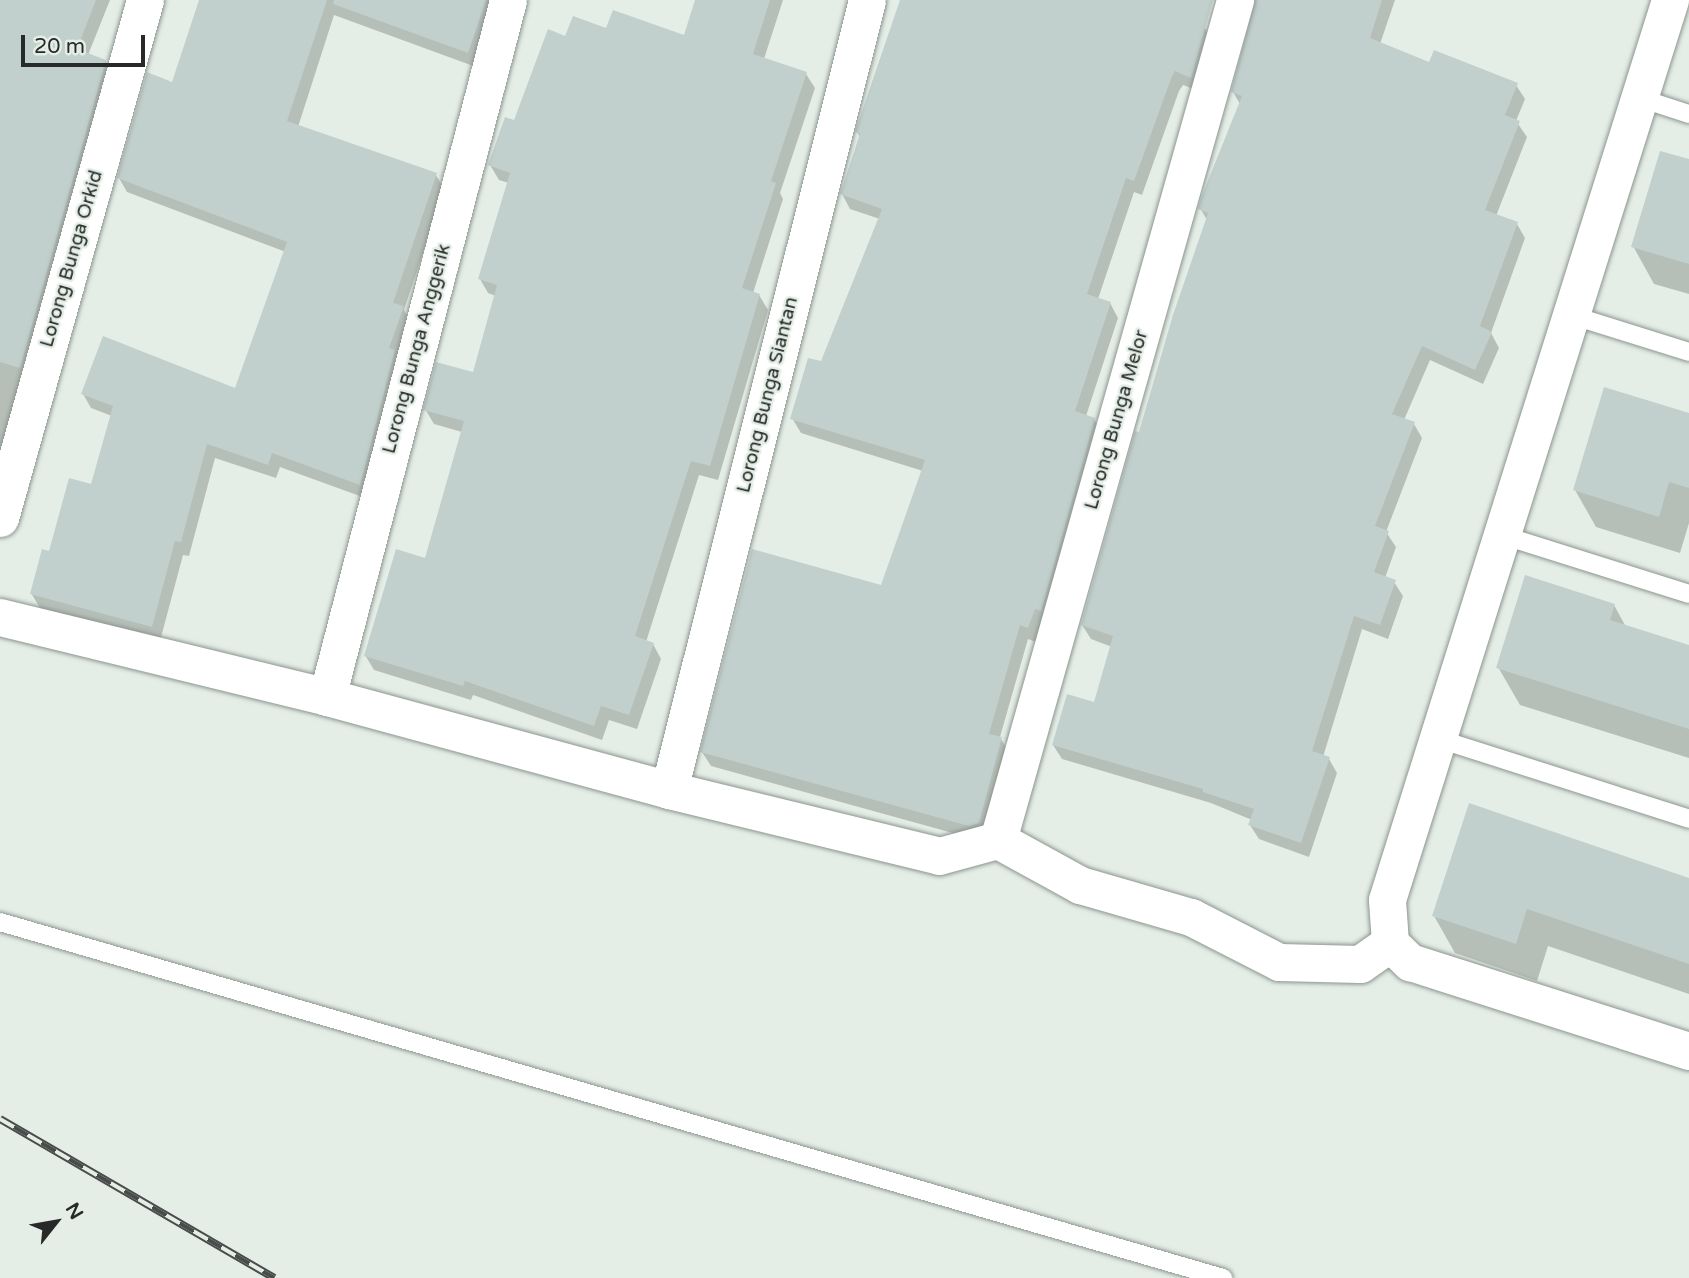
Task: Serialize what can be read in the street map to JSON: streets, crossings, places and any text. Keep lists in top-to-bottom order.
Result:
{
  "streets": {
    "street": [
      "Lorong Bunga Orkid",
      "Lorong Bunga Anggerik",
      "Lorong Bunga Siantan",
      "Lorong Bunga Melor"
    ]
  },
  "scale_bar": "20 m",
  "north": "top right"
}
